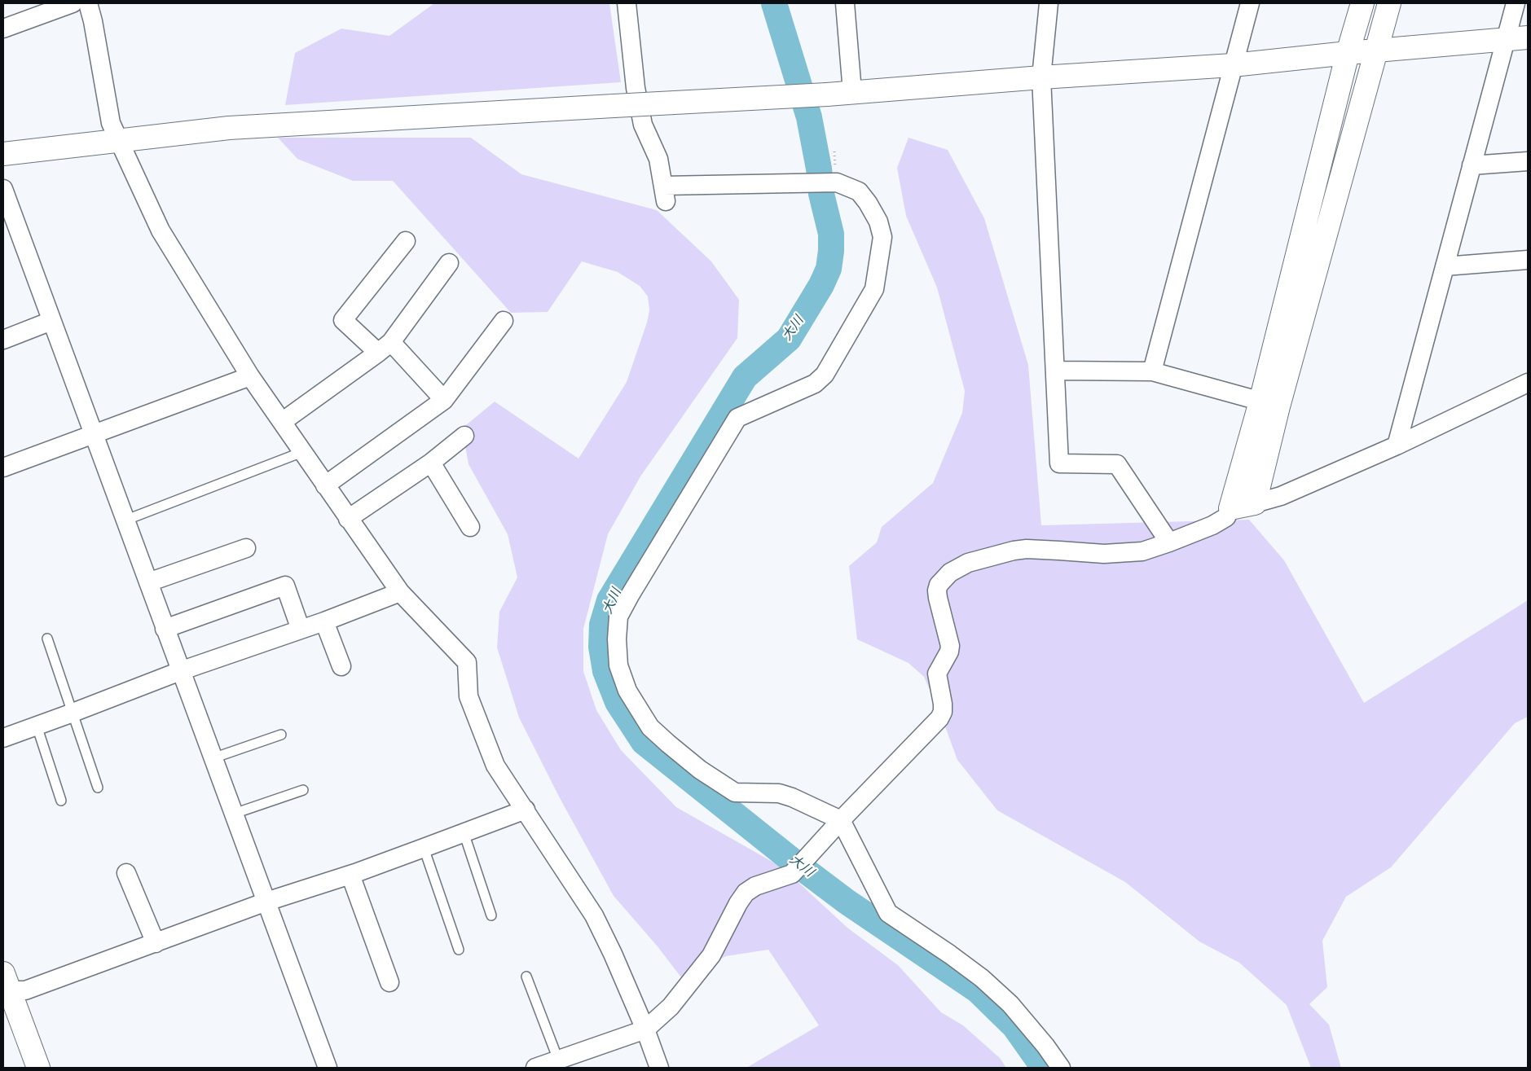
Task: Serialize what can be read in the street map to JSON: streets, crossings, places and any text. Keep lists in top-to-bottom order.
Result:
{
  "water": ["大川"]
}
